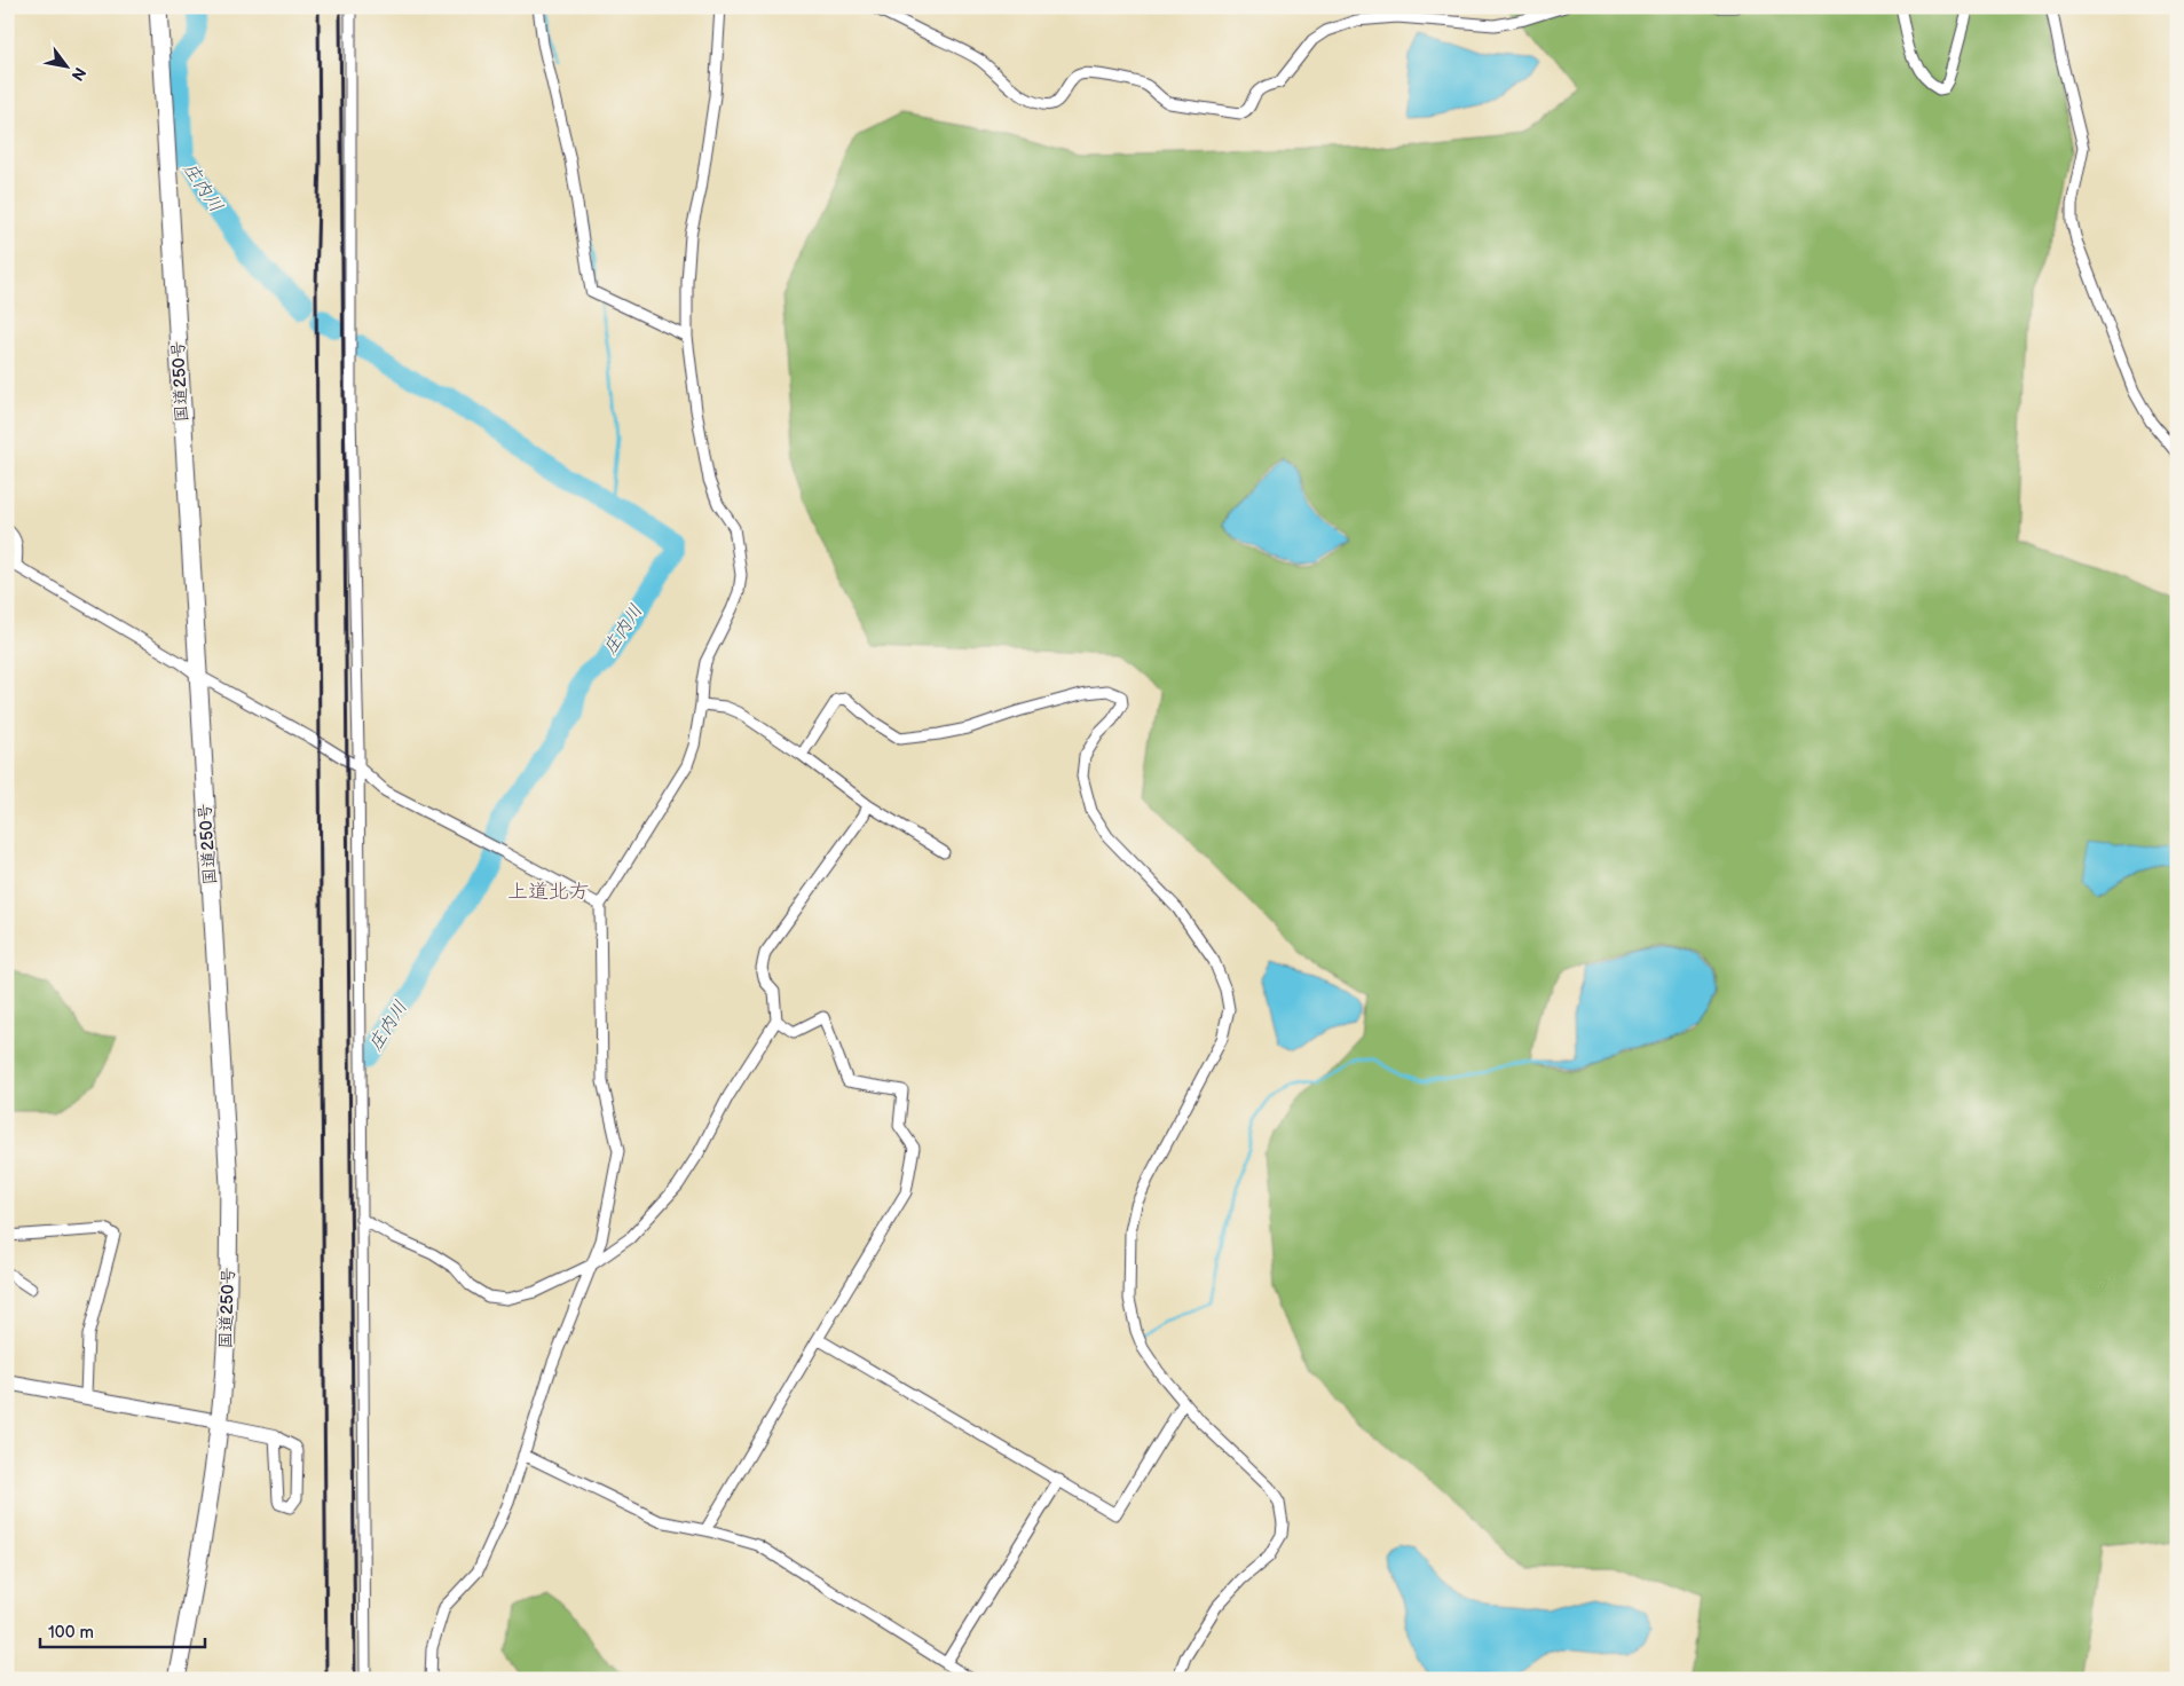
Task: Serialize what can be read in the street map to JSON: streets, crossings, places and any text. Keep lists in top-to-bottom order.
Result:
{
  "streets": {
    "highway": ["国道250号"]
  },
  "districts": ["上道北方"],
  "water": ["庄内川"],
  "scale_bar": "100 m",
  "north": "bottom right"
}
